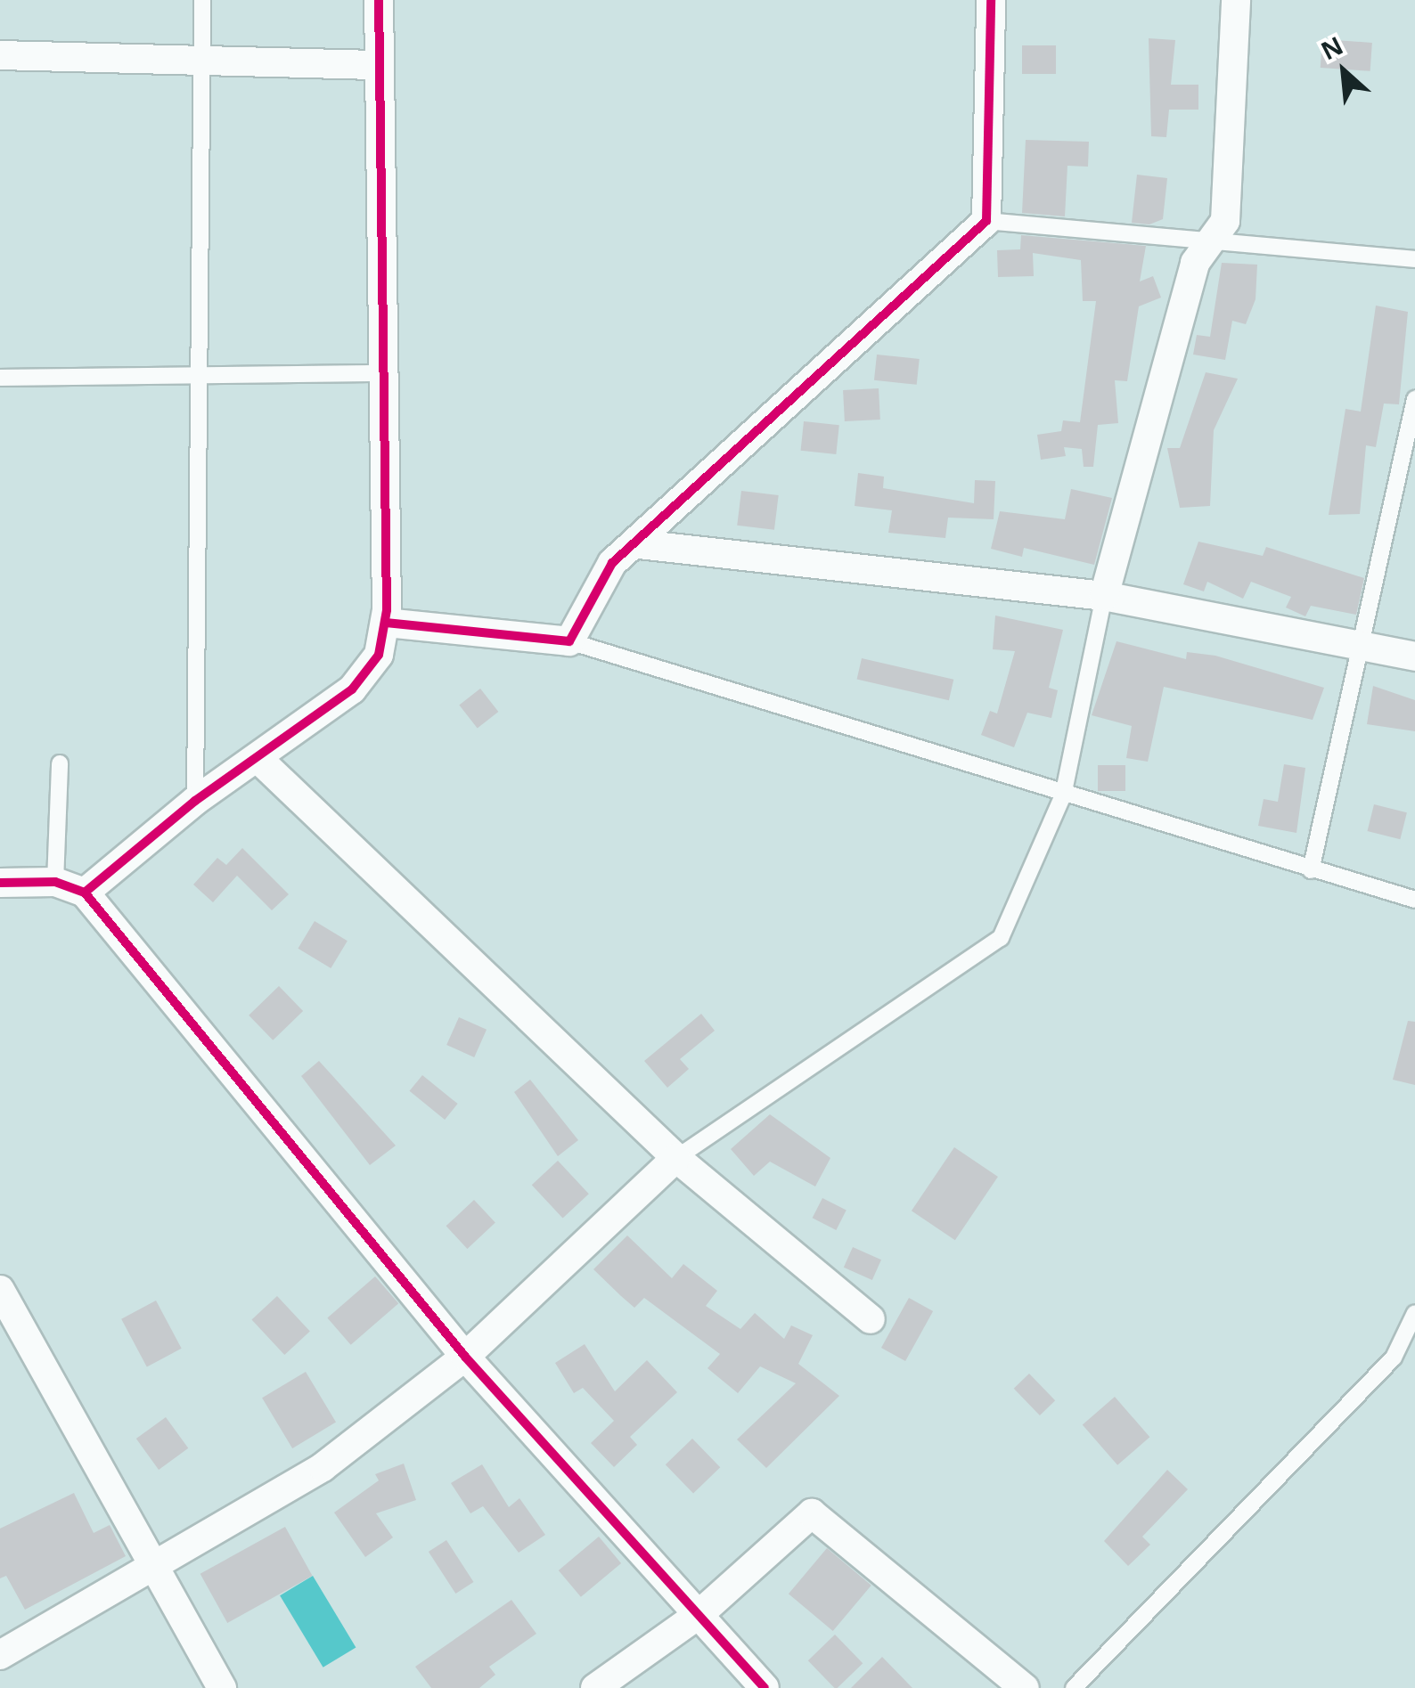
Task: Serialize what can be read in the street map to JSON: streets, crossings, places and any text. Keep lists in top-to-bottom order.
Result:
{
  "north": "top left"
}
